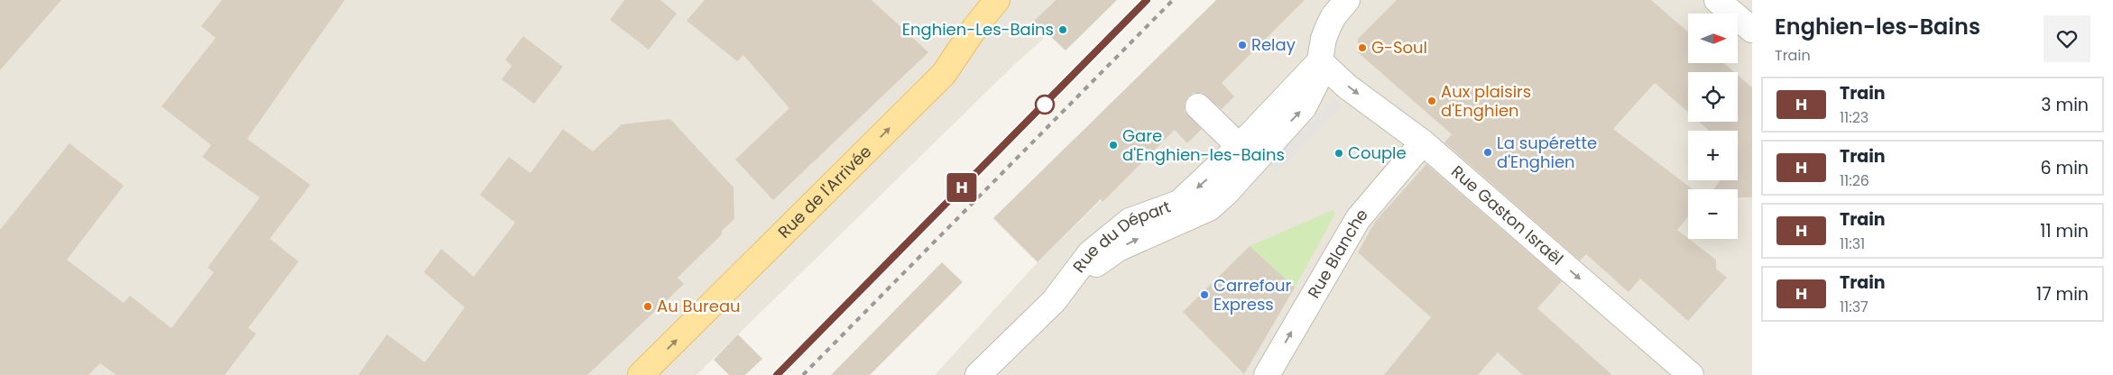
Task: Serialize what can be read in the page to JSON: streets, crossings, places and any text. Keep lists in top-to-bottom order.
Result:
{
  "streets": {
    "main road": ["Rue de l'Arrivée"],
    "street": ["Rue Gaston Israël", "Rue du Départ", "Rue Blanche"]
  },
  "crossings": [
    ["Rue Gaston Israël", "Rue du Départ"],
    ["Rue Gaston Israël", "Rue Blanche"]
  ],
  "one_way": ["Rue de l'Arrivée", "Rue Gaston Israël", "Rue Blanche"],
  "places": [
    "Enghien-Les-Bains",
    "Relay",
    "G-Soul",
    "Aux plaisirs d'Enghien",
    "Gare d'Enghien-les-Bains",
    "La supérette d'Enghien",
    "Couple",
    "Carrefour Express",
    "Au Bureau"
  ],
  "north": "right",
  "page": {
    "on_map": "H",
    "heading": ["Enghien-les-Bains", "Train"],
    "map_buttons": ["+", "−"],
    "list": [
      {
        "mark": "H",
        "name": "Train",
        "note": "11:23",
        "value": "3 min"
      },
      {
        "mark": "H",
        "name": "Train",
        "note": "11:26",
        "value": "6 min"
      },
      {
        "mark": "H",
        "name": "Train",
        "note": "11:31",
        "value": "11 min"
      },
      {
        "mark": "H",
        "name": "Train",
        "note": "11:37",
        "value": "17 min"
      }
    ]
  }
}
